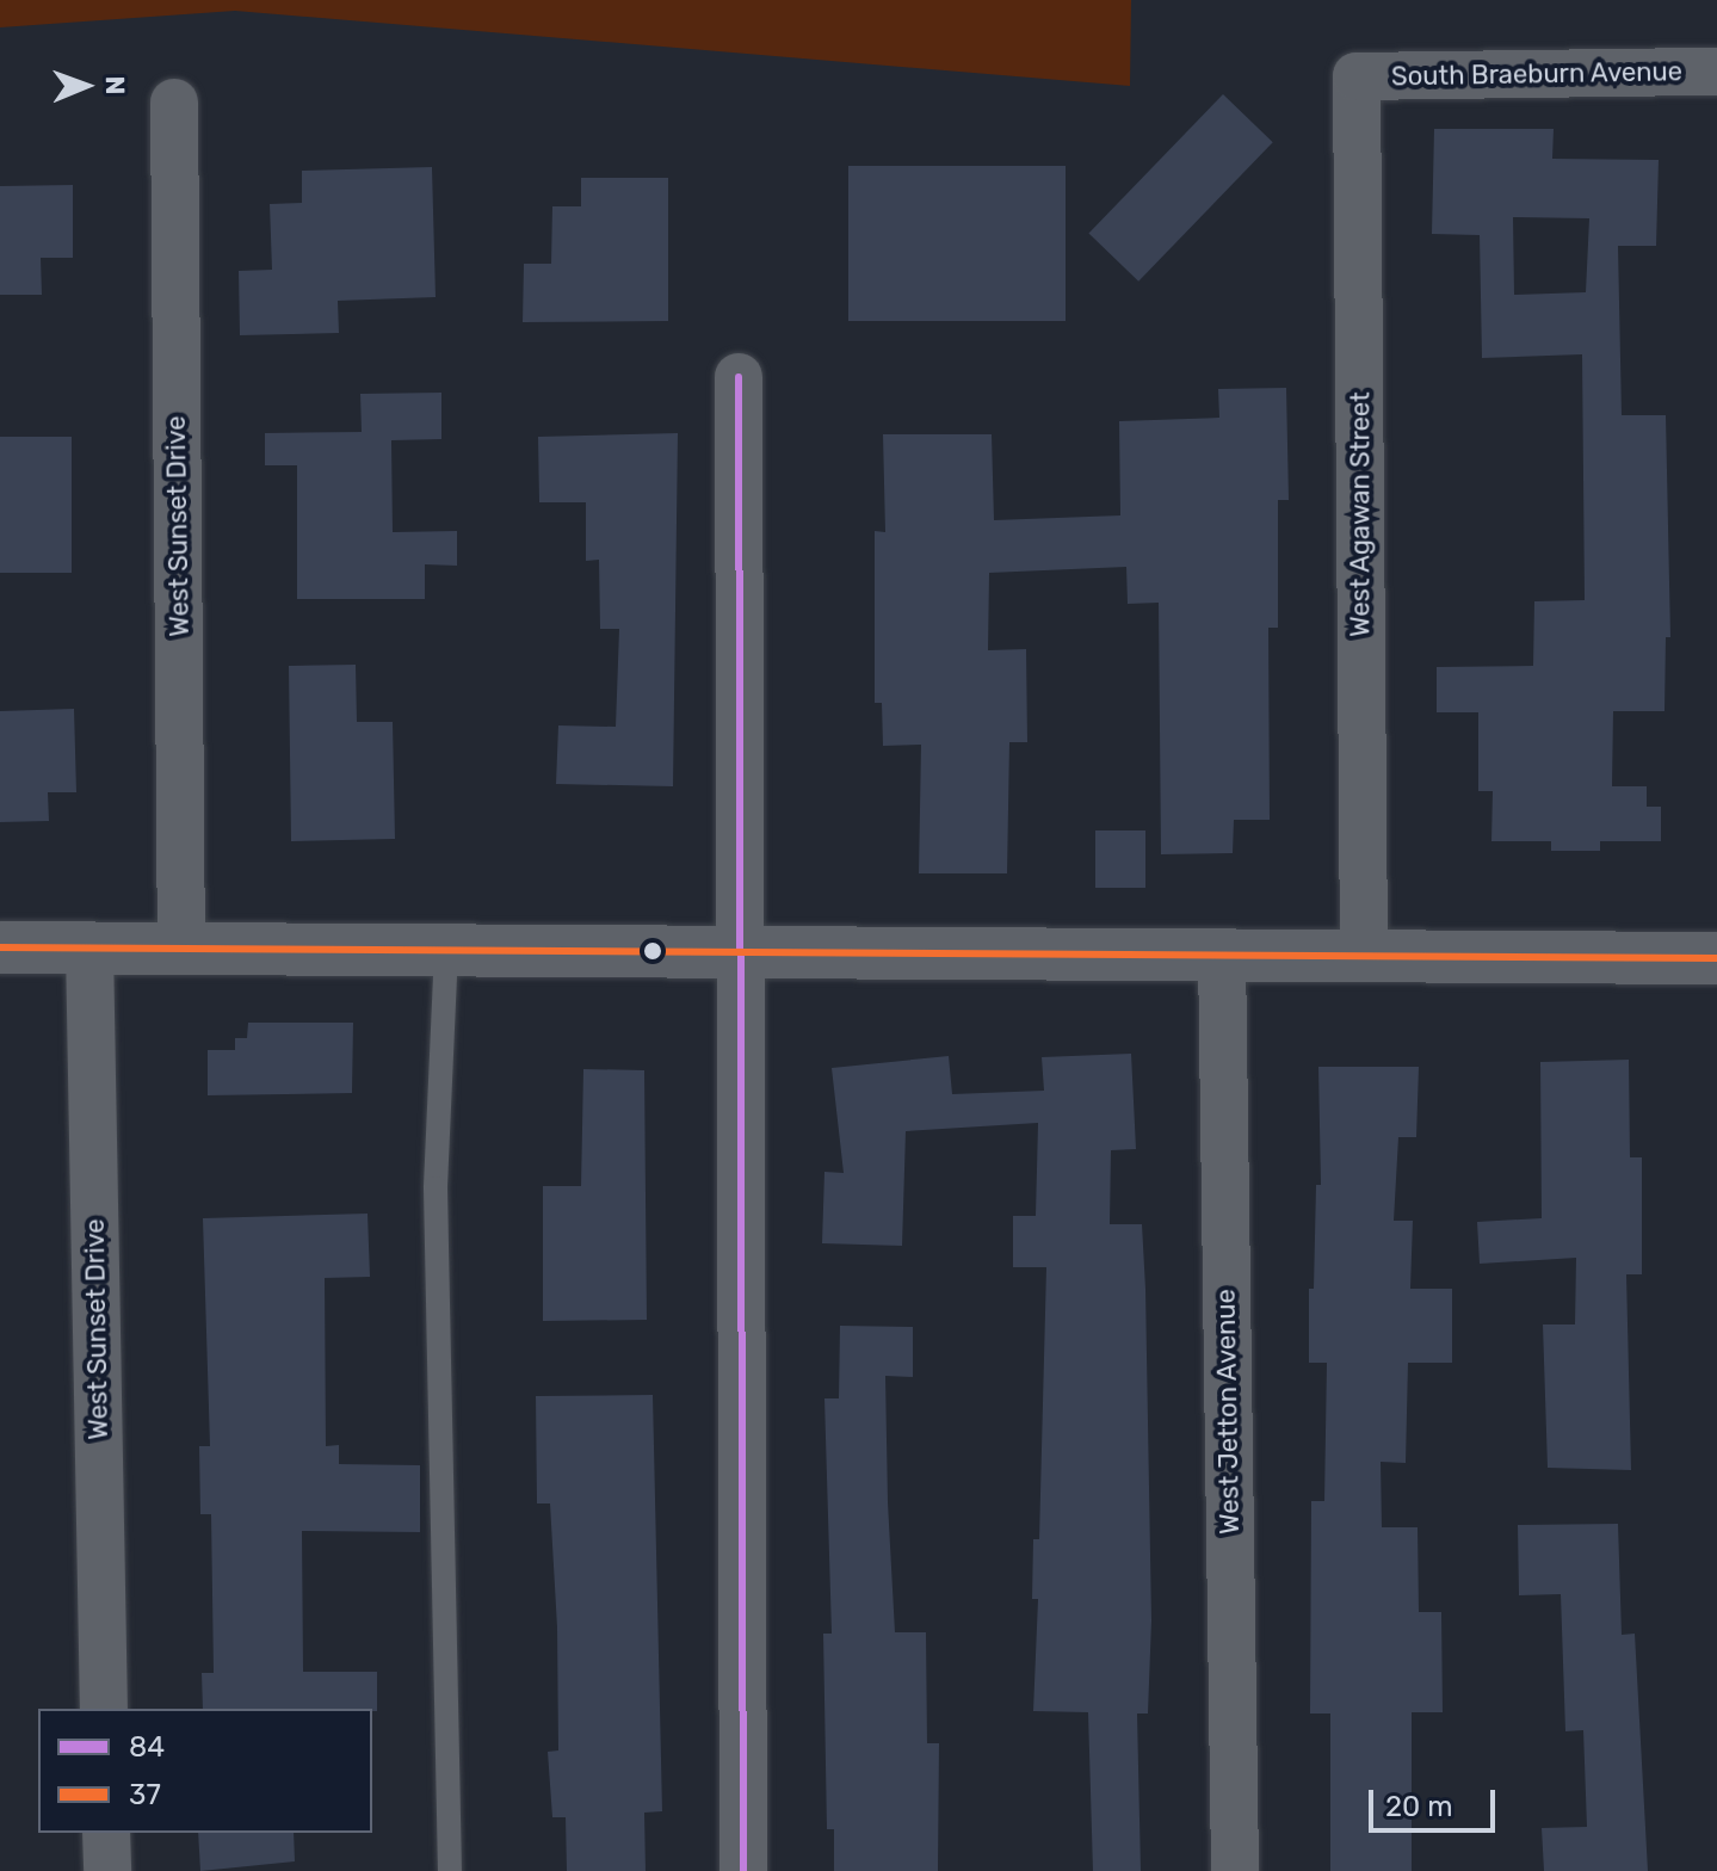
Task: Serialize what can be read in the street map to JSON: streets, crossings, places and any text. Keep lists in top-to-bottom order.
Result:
{
  "streets": {
    "street": [
      "South Braeburn Avenue",
      "West Agawan Street",
      "West Sunset Drive",
      "West Jetton Avenue"
    ]
  },
  "crossings": [
    ["South Braeburn Avenue", "West Agawan Street"]
  ],
  "lines": ["transit line 84", "transit line 37"],
  "legend": ["84", "37"],
  "scale_bar": "20 m",
  "north": "right"
}
